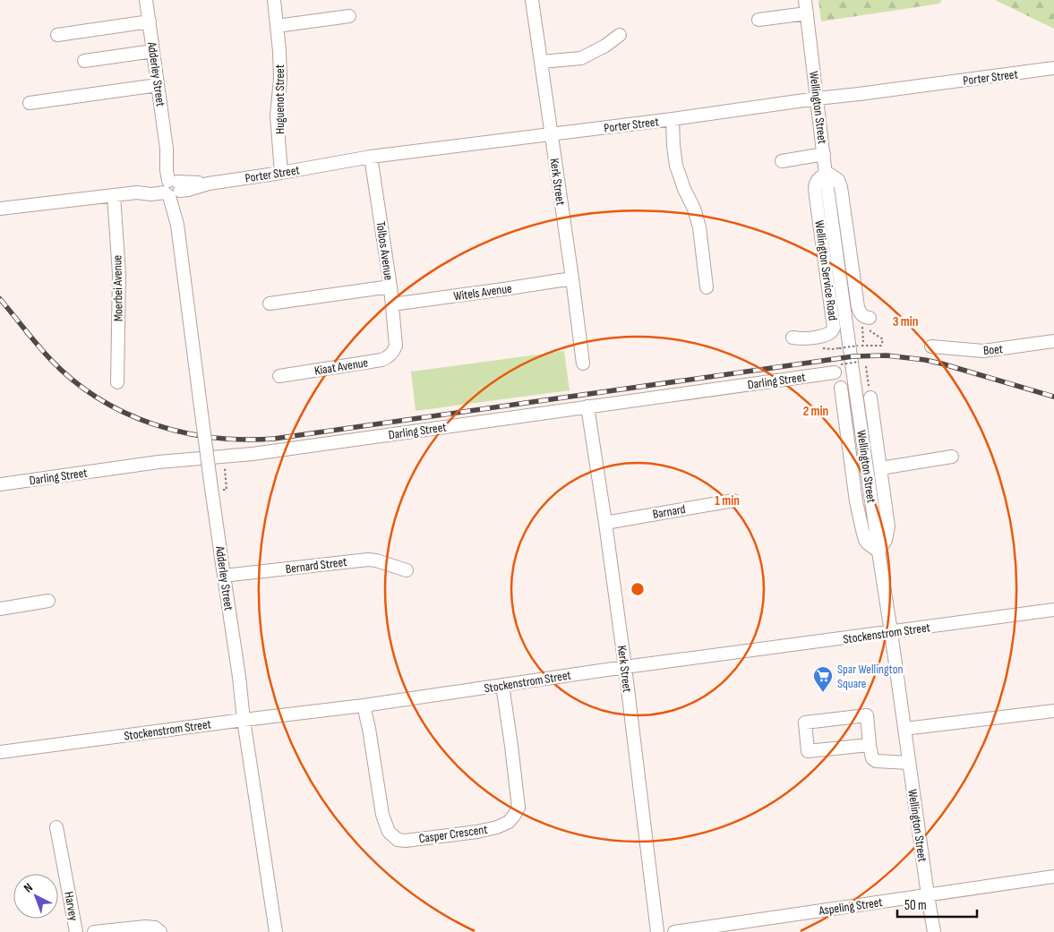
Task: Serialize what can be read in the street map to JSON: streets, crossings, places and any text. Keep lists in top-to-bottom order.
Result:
{
  "streets": {
    "street": [
      "Adderley Street",
      "Porter Street",
      "Huguenot Street",
      "Wellington Street",
      "Kerk Street",
      "Tolbos Avenue",
      "Wellington Service Road",
      "Moerbei Avenue",
      "Witels Avenue",
      "Boet",
      "Kiaat Avenue",
      "Darling Street",
      "Barnard",
      "Bernard Street",
      "Stockenstrom Street",
      "Casper Crescent",
      "Harvey",
      "Aspeling Street"
    ]
  },
  "crossings": [
    ["Adderley Street", "Porter Street"],
    ["Adderley Street", "Bernard Street"],
    ["Adderley Street", "Stockenstrom Street"],
    ["Porter Street", "Huguenot Street"],
    ["Porter Street", "Wellington Street"],
    ["Porter Street", "Kerk Street"],
    ["Porter Street", "Tolbos Avenue"],
    ["Porter Street", "Moerbei Avenue"],
    ["Wellington Street", "Wellington Service Road"],
    ["Wellington Street", "Stockenstrom Street"],
    ["Wellington Street", "Aspeling Street"],
    ["Kerk Street", "Witels Avenue"],
    ["Kerk Street", "Darling Street"],
    ["Kerk Street", "Barnard"],
    ["Kerk Street", "Stockenstrom Street"],
    ["Tolbos Avenue", "Witels Avenue"],
    ["Tolbos Avenue", "Kiaat Avenue"],
    ["Stockenstrom Street", "Casper Crescent"]
  ],
  "places": {
    "supermarket": ["Spar Wellington Square"]
  },
  "scale_bar": "50 m",
  "north": "top left",
  "rings": ["3 min", "2 min", "1 min"]
}
